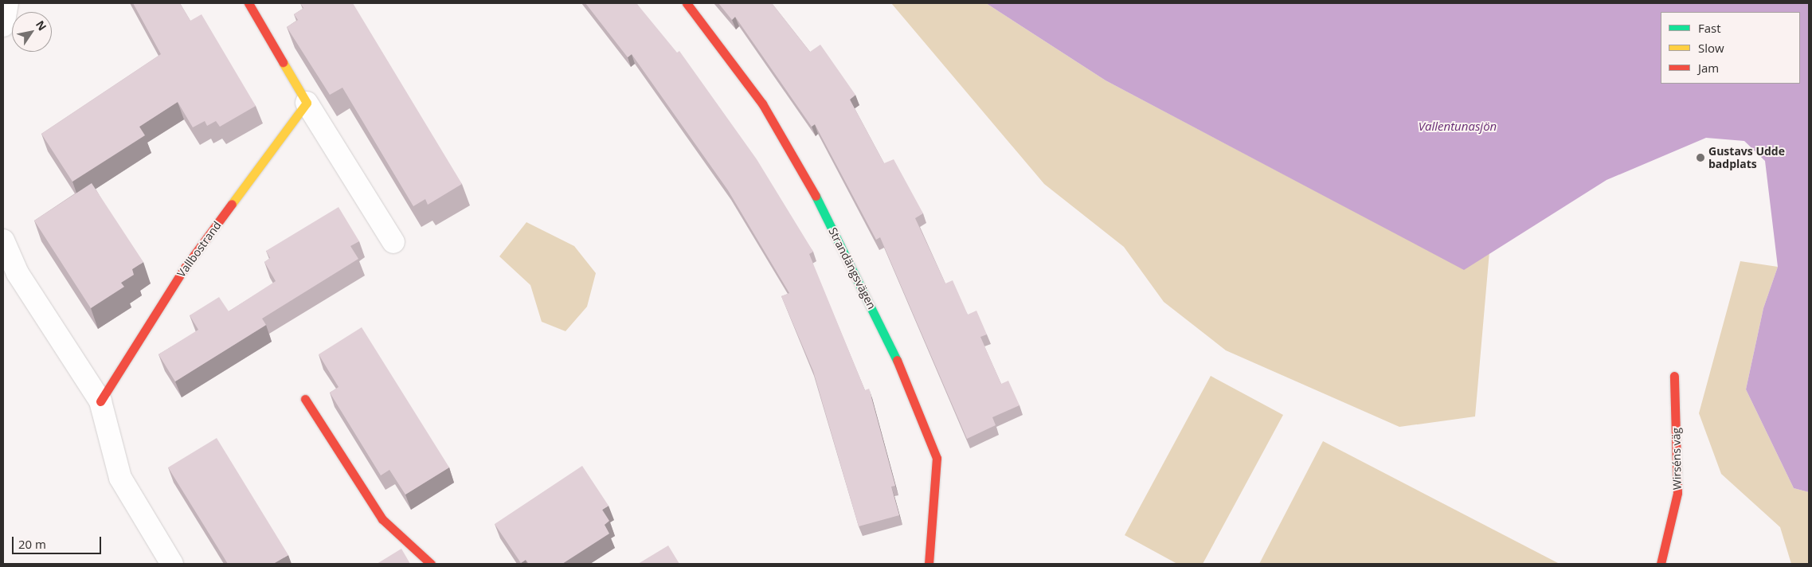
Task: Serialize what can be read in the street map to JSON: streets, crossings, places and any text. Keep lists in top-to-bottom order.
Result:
{
  "streets": {
    "street": ["Vallbostrand", "Strandängsvägen", "Wirséns väg"]
  },
  "water": ["Vallentunasjön"],
  "places": ["Gustavs Udde badplats"],
  "legend": ["Fast", "Slow", "Jam"],
  "scale_bar": "20 m",
  "north": "top right"
}
